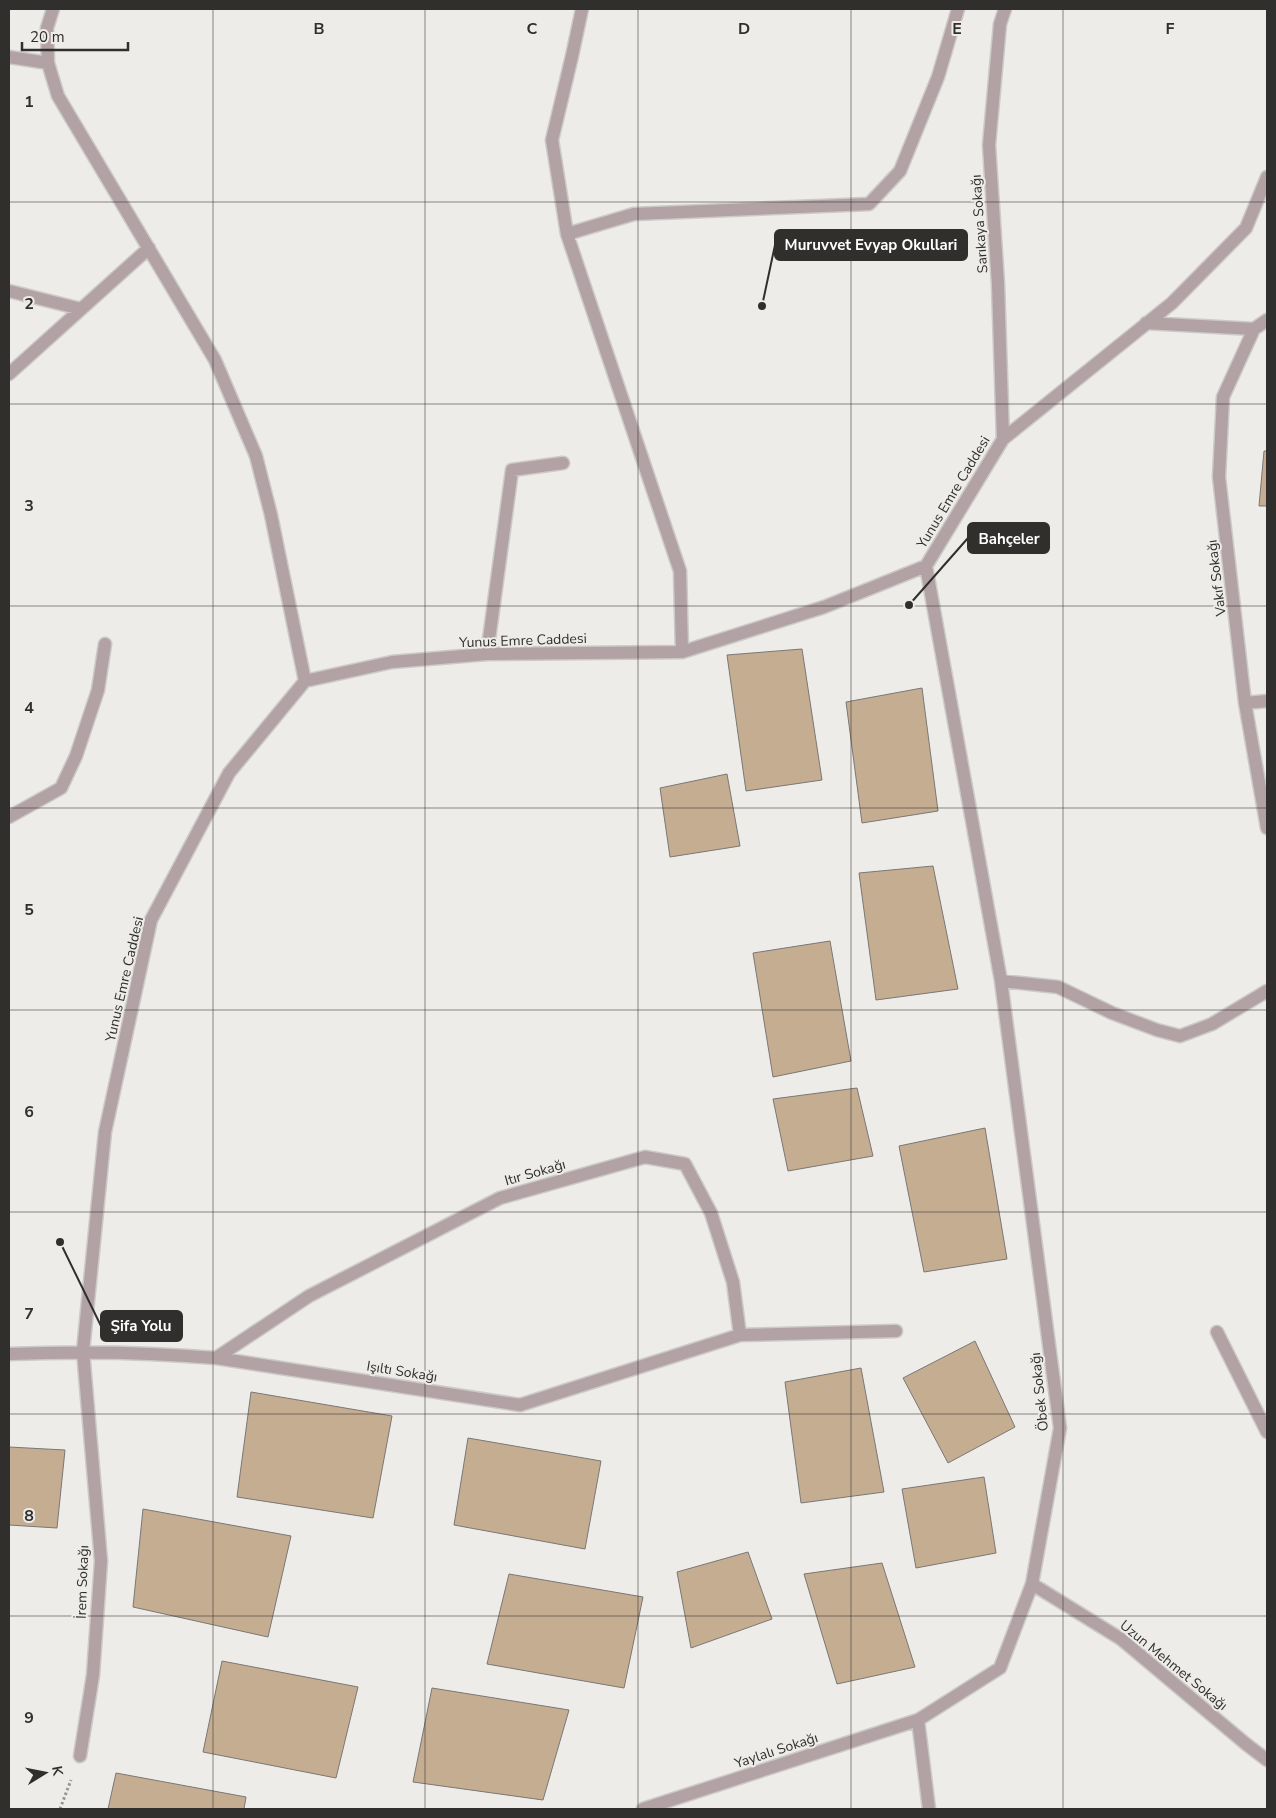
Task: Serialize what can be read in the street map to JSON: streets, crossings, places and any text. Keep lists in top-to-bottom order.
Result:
{
  "streets": {
    "street": [
      "Sarıkaya Sokağı",
      "Yunus Emre Caddesi",
      "Vakıf Sokağı",
      "Itır Sokağı",
      "Işıltı Sokağı",
      "Öbek Sokağı",
      "İrem Sokağı",
      "Uzun Mehmet Sokağı",
      "Yaylalı Sokağı"
    ]
  },
  "crossings": [
    ["Sarıkaya Sokağı", "Yunus Emre Caddesi"],
    ["Yunus Emre Caddesi", "Işıltı Sokağı"],
    ["Yunus Emre Caddesi", "Öbek Sokağı"],
    ["Yunus Emre Caddesi", "İrem Sokağı"],
    ["Itır Sokağı", "Işıltı Sokağı"],
    ["Işıltı Sokağı", "İrem Sokağı"],
    ["Öbek Sokağı", "Uzun Mehmet Sokağı"],
    ["Öbek Sokağı", "Yaylalı Sokağı"]
  ],
  "places": ["Muruvvet Evyap Okullari", "Bahçeler", "Şifa Yolu"],
  "scale_bar": "20 m",
  "north": "right",
  "grid": {
    "columns": [
      "B",
      "C",
      "D",
      "E",
      "F"
    ],
    "rows": [
      "1",
      "2",
      "3",
      "4",
      "5",
      "6",
      "7",
      "8",
      "9"
    ]
  }
}
